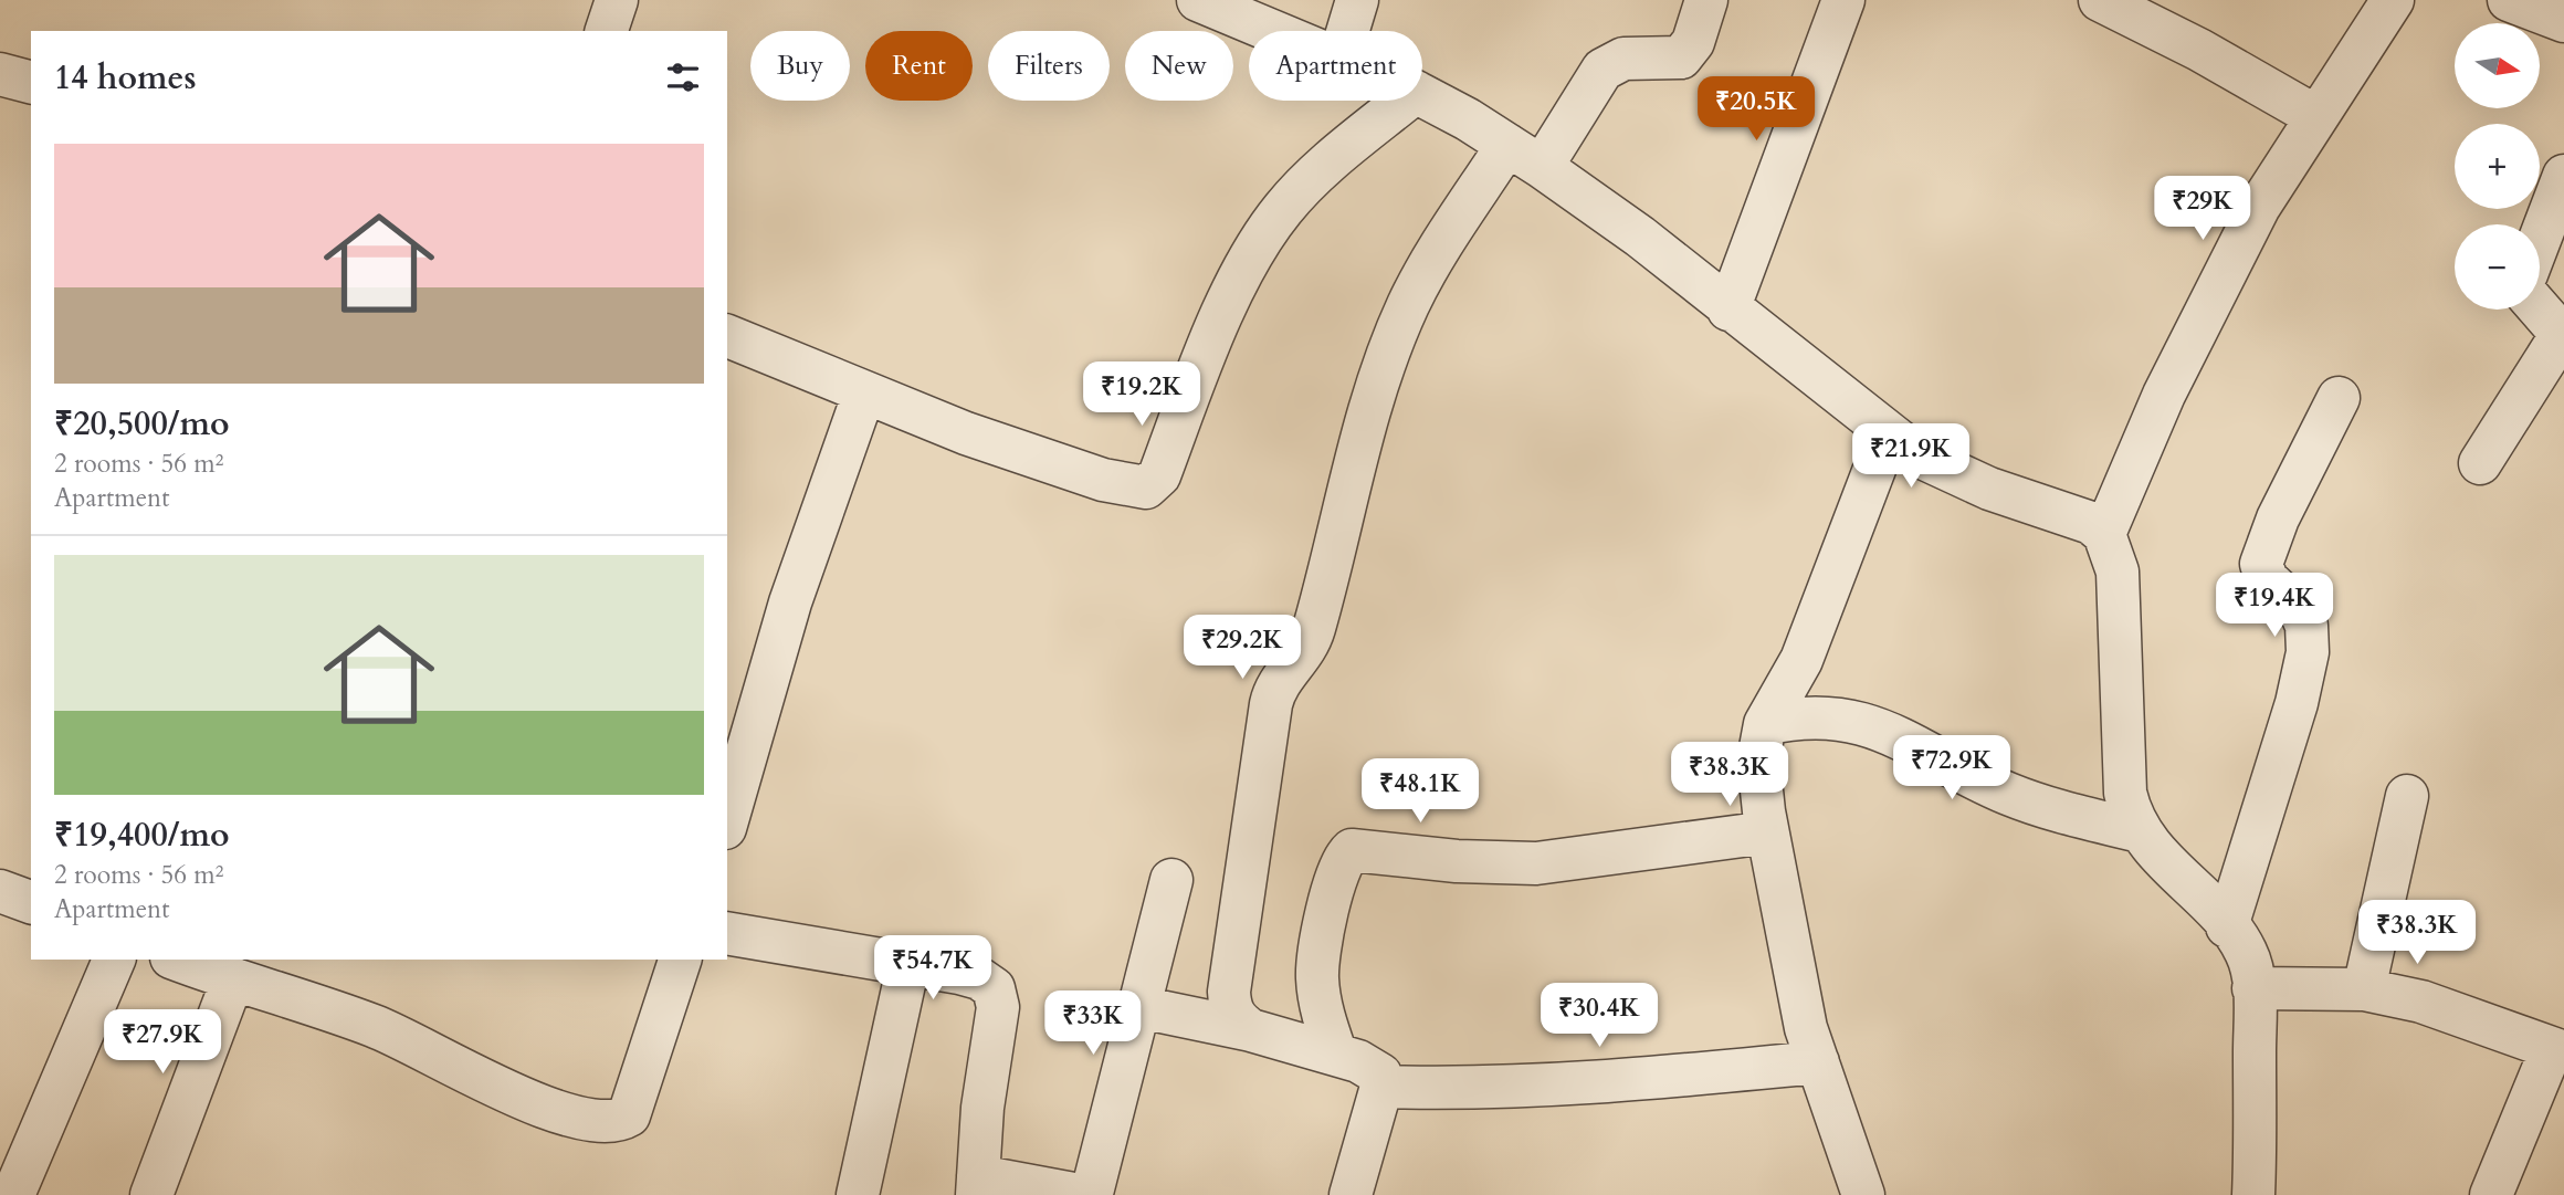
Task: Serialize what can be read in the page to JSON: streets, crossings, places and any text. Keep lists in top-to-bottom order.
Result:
{
  "north": "right",
  "page": {
    "map_buttons": ["+", "−"],
    "chip": [
      "Buy",
      "Rent",
      "Filters",
      "New",
      "Apartment"
    ],
    "heading": "14 homes",
    "price": [
      "₹20.5K",
      "₹29K",
      "₹19.2K",
      "₹21.9K",
      "₹19.4K",
      "₹29.2K",
      "₹72.9K",
      "₹38.3K",
      "₹48.1K",
      "₹38.3K",
      "₹54.7K",
      "₹30.4K",
      "₹33K",
      "₹27.9K"
    ],
    "list": [
      {
        "name": "₹20,500/mo",
        "note": "2 rooms · 56 m² · Apartment"
      },
      {
        "name": "₹19,400/mo",
        "note": "2 rooms · 56 m² · Apartment"
      }
    ]
  }
}
